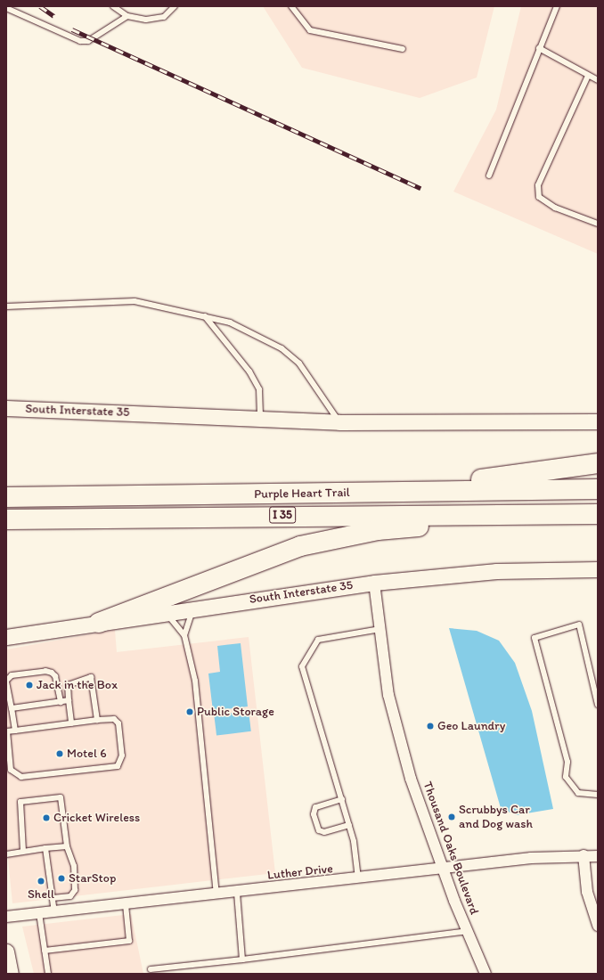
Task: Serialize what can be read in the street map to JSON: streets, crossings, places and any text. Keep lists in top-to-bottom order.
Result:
{
  "streets": {
    "highway": ["Purple Heart Trail", "I 35"],
    "main road": ["South Interstate 35"],
    "street": ["Thousand Oaks Boulevard", "Luther Drive"]
  },
  "crossings": [
    ["South Interstate 35", "Thousand Oaks Boulevard"],
    ["Thousand Oaks Boulevard", "Luther Drive"]
  ],
  "places": [
    "Jack in the Box",
    "Public Storage",
    "Geo Laundry",
    "Motel 6",
    "Scrubbys Car and Dog wash",
    "Cricket Wireless",
    "StarStop",
    "Shell"
  ]
}
